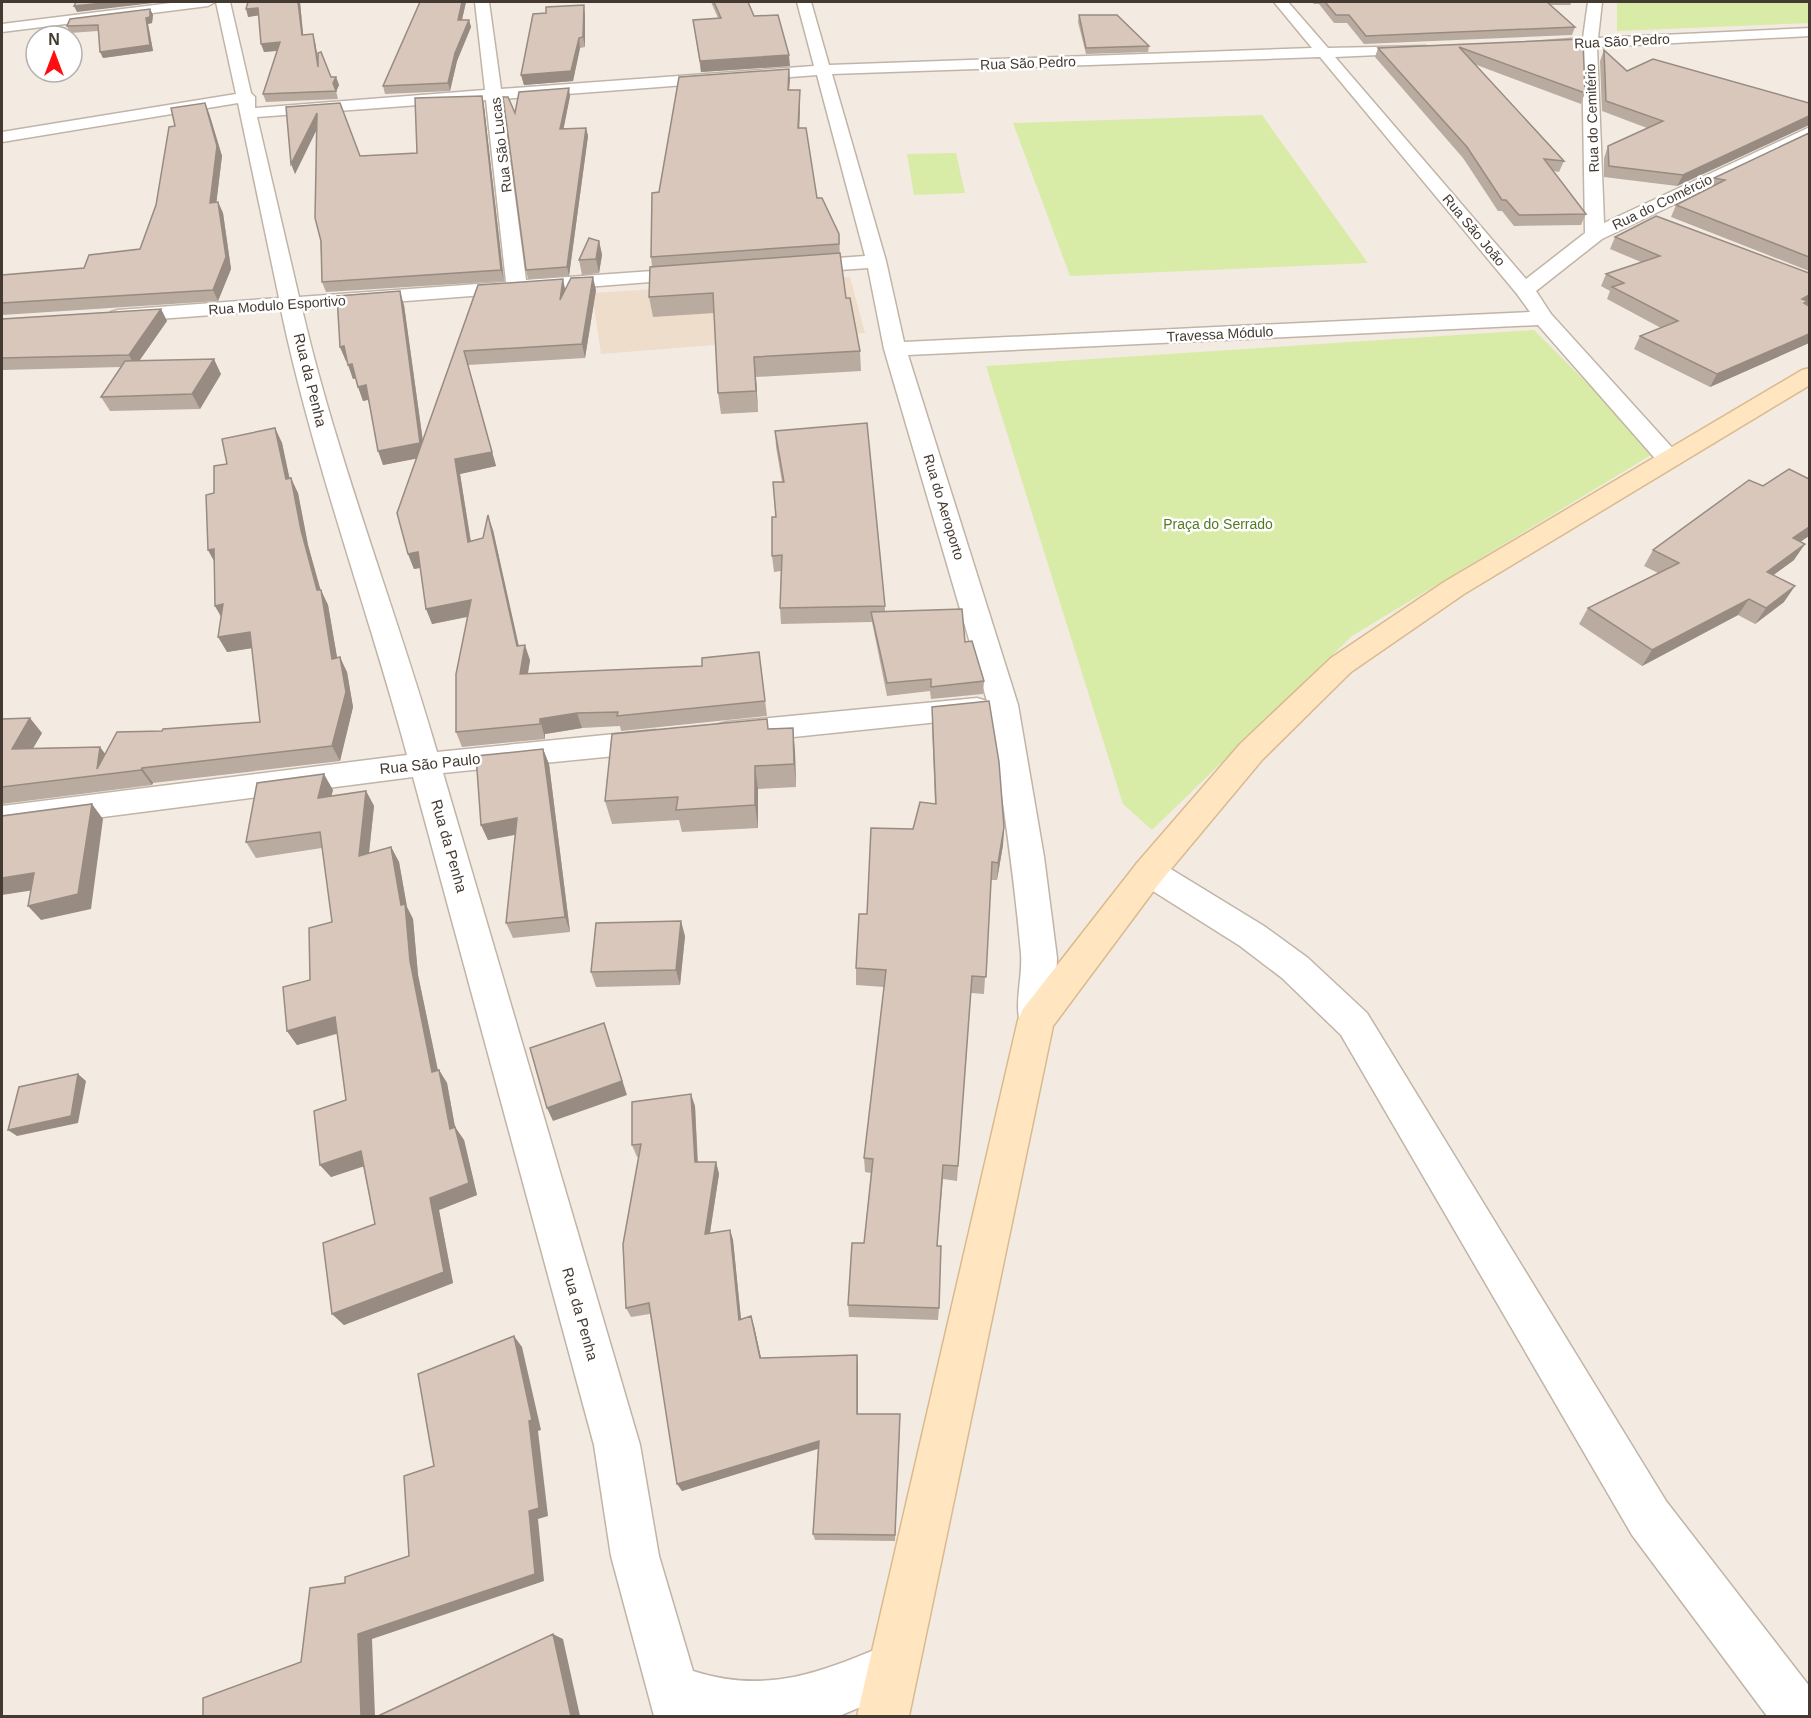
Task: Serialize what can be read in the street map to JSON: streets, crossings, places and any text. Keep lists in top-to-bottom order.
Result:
{
  "streets": {
    "street": [
      "Rua São Pedro",
      "Rua do Cemitério",
      "Rua São Lucas",
      "Rua do Comércio",
      "Rua São João",
      "Rua Modulo Esportivo",
      "Travessa Módulo",
      "Rua da Penha",
      "Rua do Aeroporto",
      "Rua São Paulo"
    ]
  },
  "crossings": [
    ["Rua São Pedro", "Rua do Cemitério"],
    ["Rua São Pedro", "Rua São Lucas"],
    ["Rua São Pedro", "Rua São João"],
    ["Rua São Pedro", "Rua da Penha"],
    ["Rua São Pedro", "Rua do Aeroporto"],
    ["Rua do Cemitério", "Rua do Comércio"],
    ["Rua São Lucas", "Rua Modulo Esportivo"],
    ["Rua do Comércio", "Rua São João"],
    ["Rua São João", "Travessa Módulo"],
    ["Rua Modulo Esportivo", "Rua da Penha"],
    ["Travessa Módulo", "Rua do Aeroporto"],
    ["Rua da Penha", "Rua São Paulo"],
    ["Rua do Aeroporto", "Rua São Paulo"]
  ],
  "parks": ["Praça do Serrado"],
  "north": "top"
}
